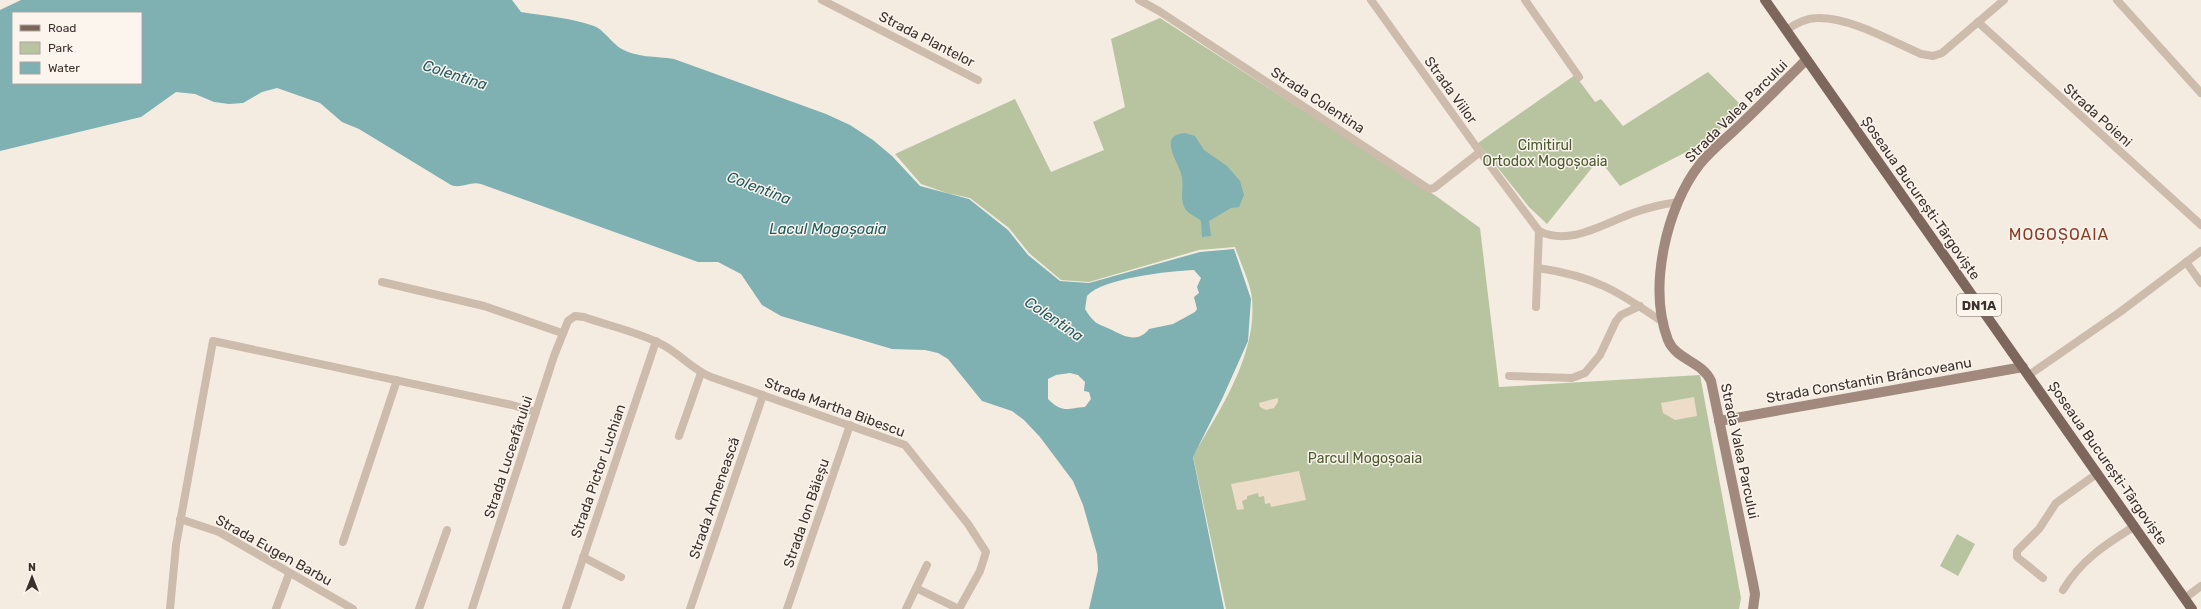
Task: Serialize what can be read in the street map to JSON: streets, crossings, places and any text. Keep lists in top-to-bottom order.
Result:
{
  "streets": {
    "main road": ["Șoseaua București-Târgoviște", "DN1A"],
    "street": [
      "Strada Plantelor",
      "Strada Viilor",
      "Strada Colentina",
      "Strada Valea Parcului",
      "Strada Poieni",
      "Strada Constantin Brâncoveanu",
      "Strada Martha Bibescu",
      "Strada Luceafărului",
      "Strada Pictor Luchian",
      "Strada Armenească",
      "Strada Ion Băieșu",
      "Strada Eugen Barbu"
    ]
  },
  "crossings": [
    ["Strada Viilor", "Strada Colentina"],
    ["Strada Valea Parcului", "Șoseaua București-Târgoviște"],
    ["Strada Valea Parcului", "Strada Constantin Brâncoveanu"],
    ["Șoseaua București-Târgoviște", "Strada Constantin Brâncoveanu"],
    ["Strada Martha Bibescu", "Strada Luceafărului"],
    ["Strada Martha Bibescu", "Strada Pictor Luchian"],
    ["Strada Martha Bibescu", "Strada Armenească"],
    ["Strada Martha Bibescu", "Strada Ion Băieșu"]
  ],
  "districts": ["MOGOȘOAIA"],
  "water": ["Colentina", "Lacul Mogoșoaia"],
  "parks": ["Cimitirul Ortodox Mogoșoaia", "Parcul Mogoșoaia"],
  "legend": ["Road", "Park", "Water"],
  "north": "top"
}
